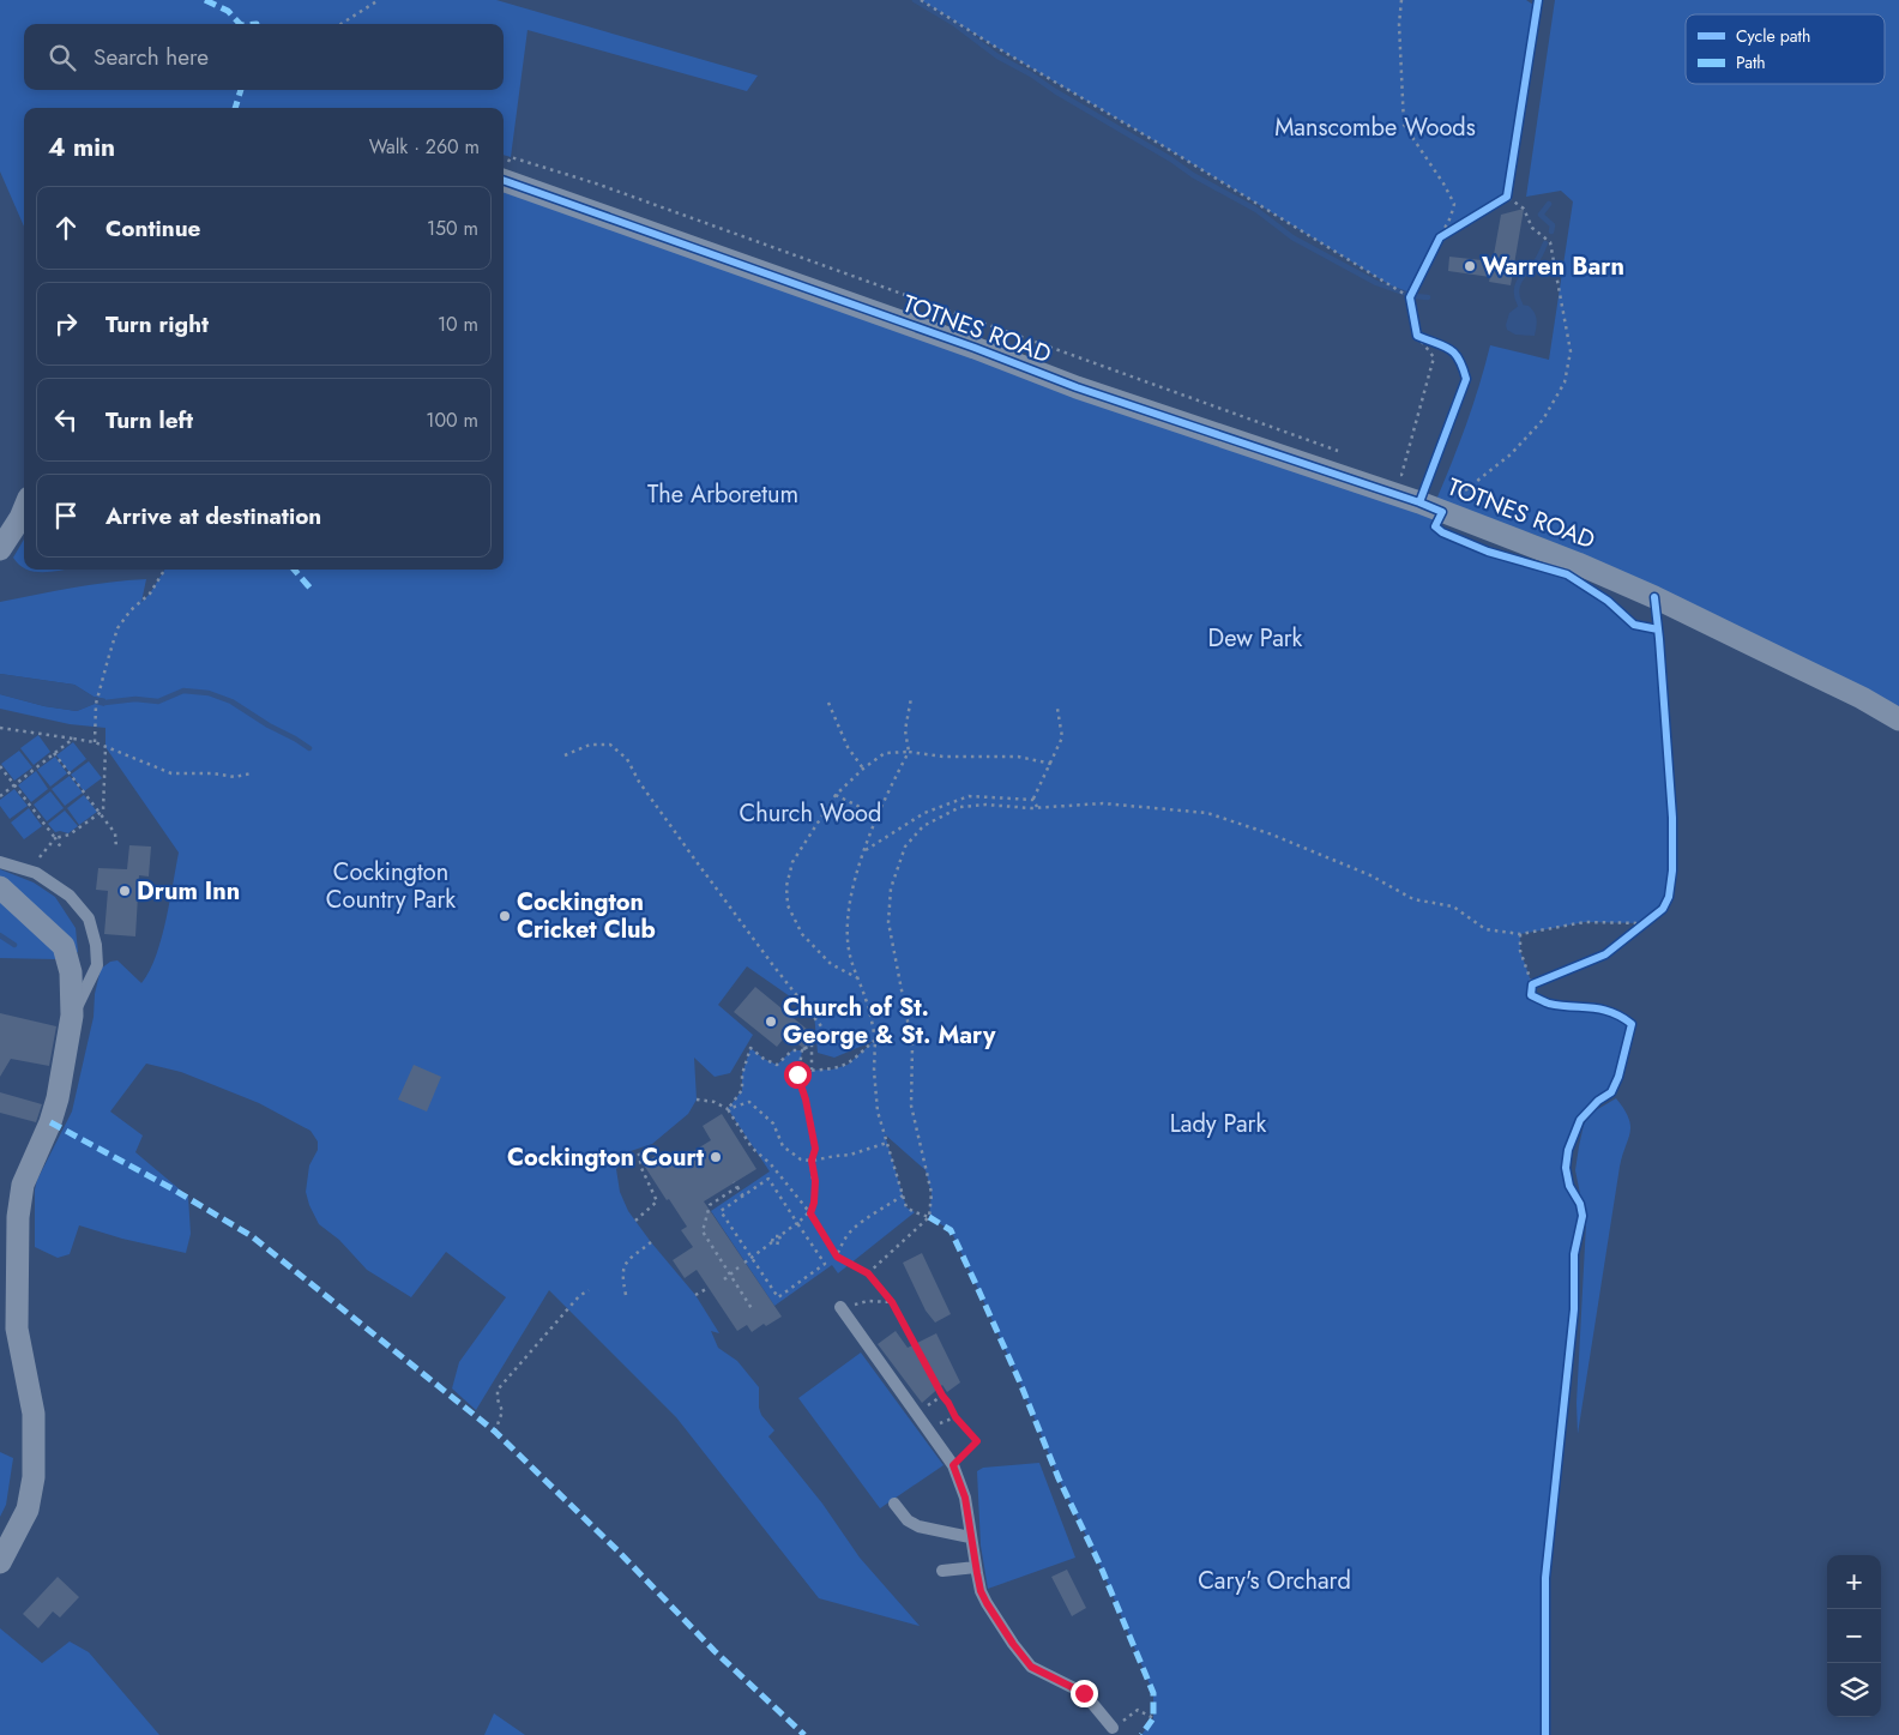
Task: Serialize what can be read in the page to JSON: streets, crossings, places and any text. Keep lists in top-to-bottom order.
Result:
{
  "streets": {
    "street": ["TOTNES ROAD"]
  },
  "parks": [
    "Manscombe Woods",
    "The Arboretum",
    "Dew Park",
    "Church Wood",
    "Cockington Country Park",
    "Lady Park",
    "Cary's Orchard"
  ],
  "places": [
    "Warren Barn",
    "Drum Inn",
    "Cockington Cricket Club",
    "Church of St. George & St. Mary",
    "Cockington Court"
  ],
  "legend": ["Cycle path", "Path"],
  "page": {
    "search": "Search here",
    "heading": ["4 min", "Walk · 260 m"],
    "list": [
      ["Continue", "150 m"],
      ["Turn right", "10 m"],
      ["Turn left", "100 m"],
      "Arrive at destination"
    ],
    "map_buttons": ["+", "−"]
  }
}
